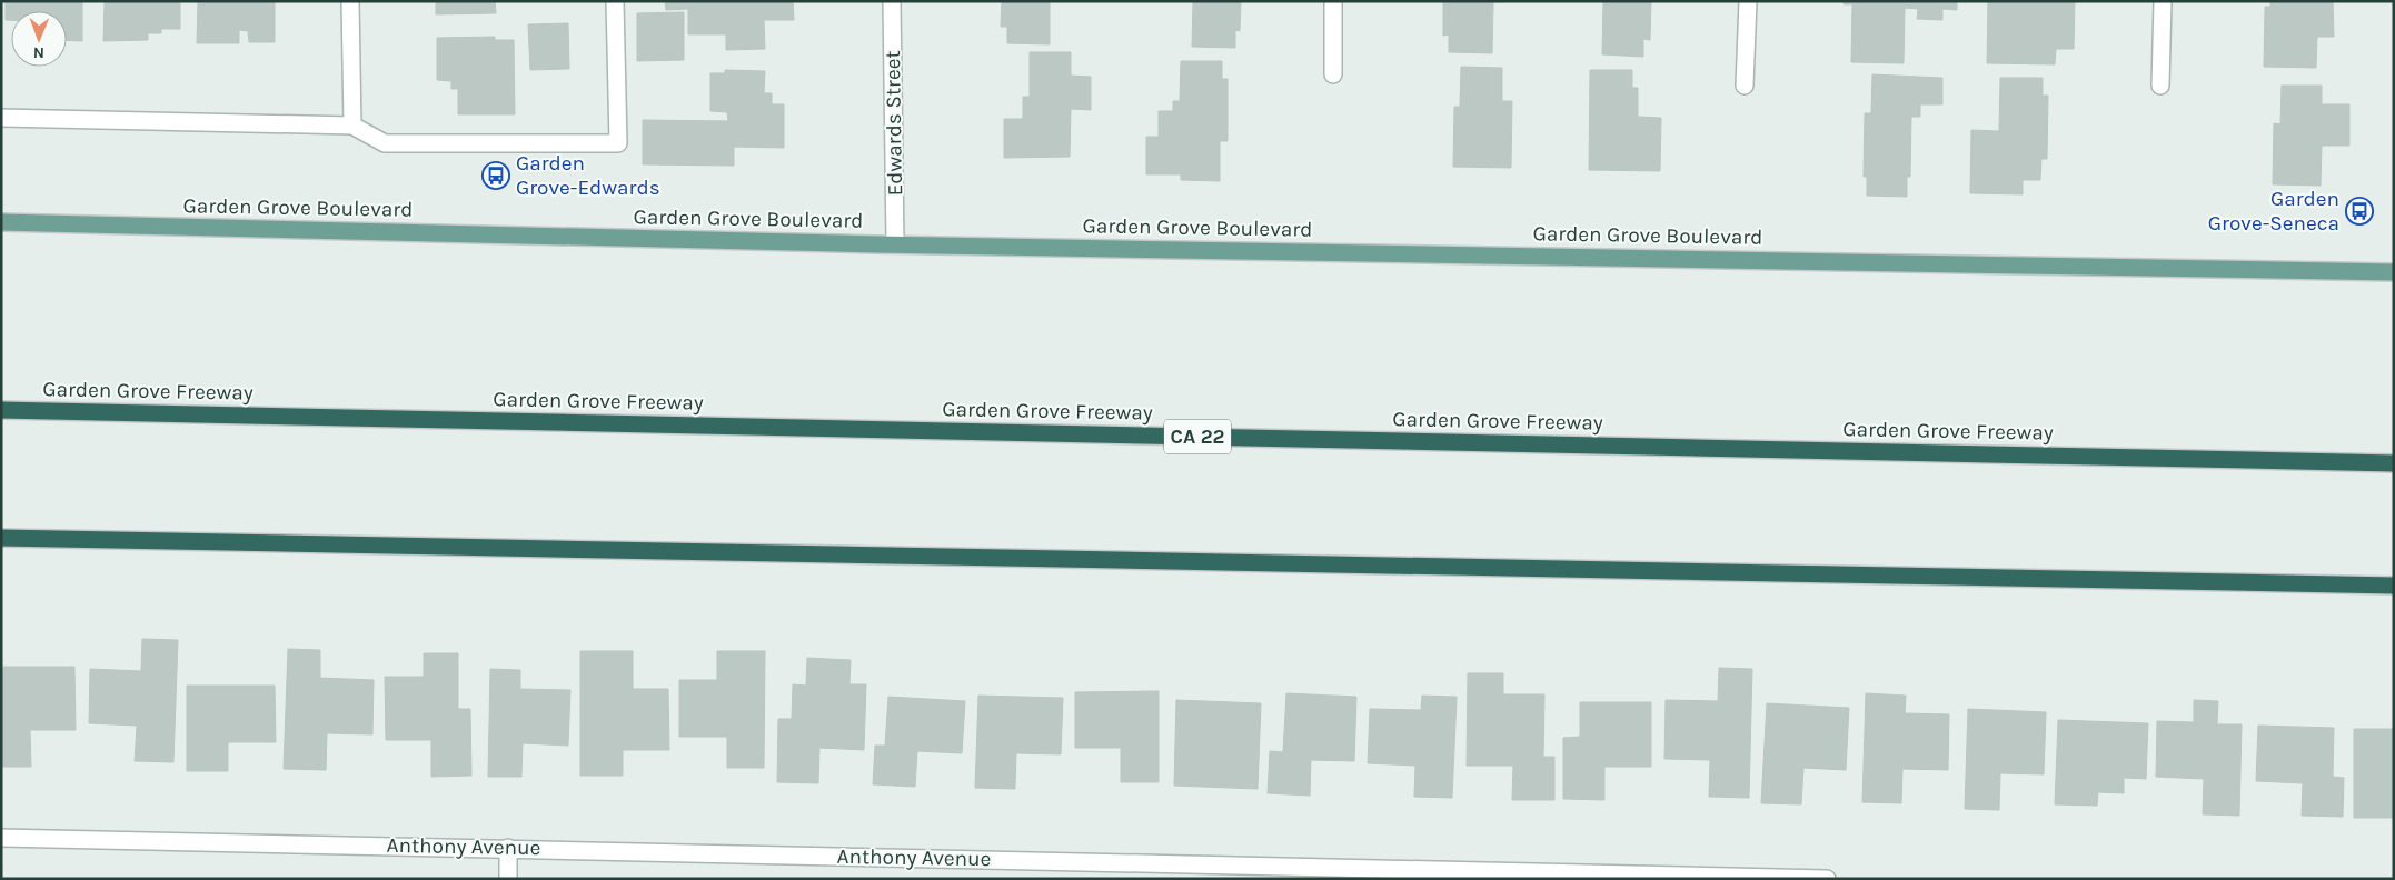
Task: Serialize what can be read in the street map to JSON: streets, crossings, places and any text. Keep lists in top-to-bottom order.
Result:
{
  "streets": {
    "highway": ["Garden Grove Freeway", "CA 22"],
    "main road": ["Garden Grove Boulevard"],
    "street": ["Edwards Street", "Anthony Avenue"]
  },
  "crossings": [
    ["Edwards Street", "Garden Grove Boulevard"]
  ],
  "places": {
    "bus stop": ["Garden Grove-Edwards", "Garden Grove-Seneca"]
  },
  "north": "bottom"
}
